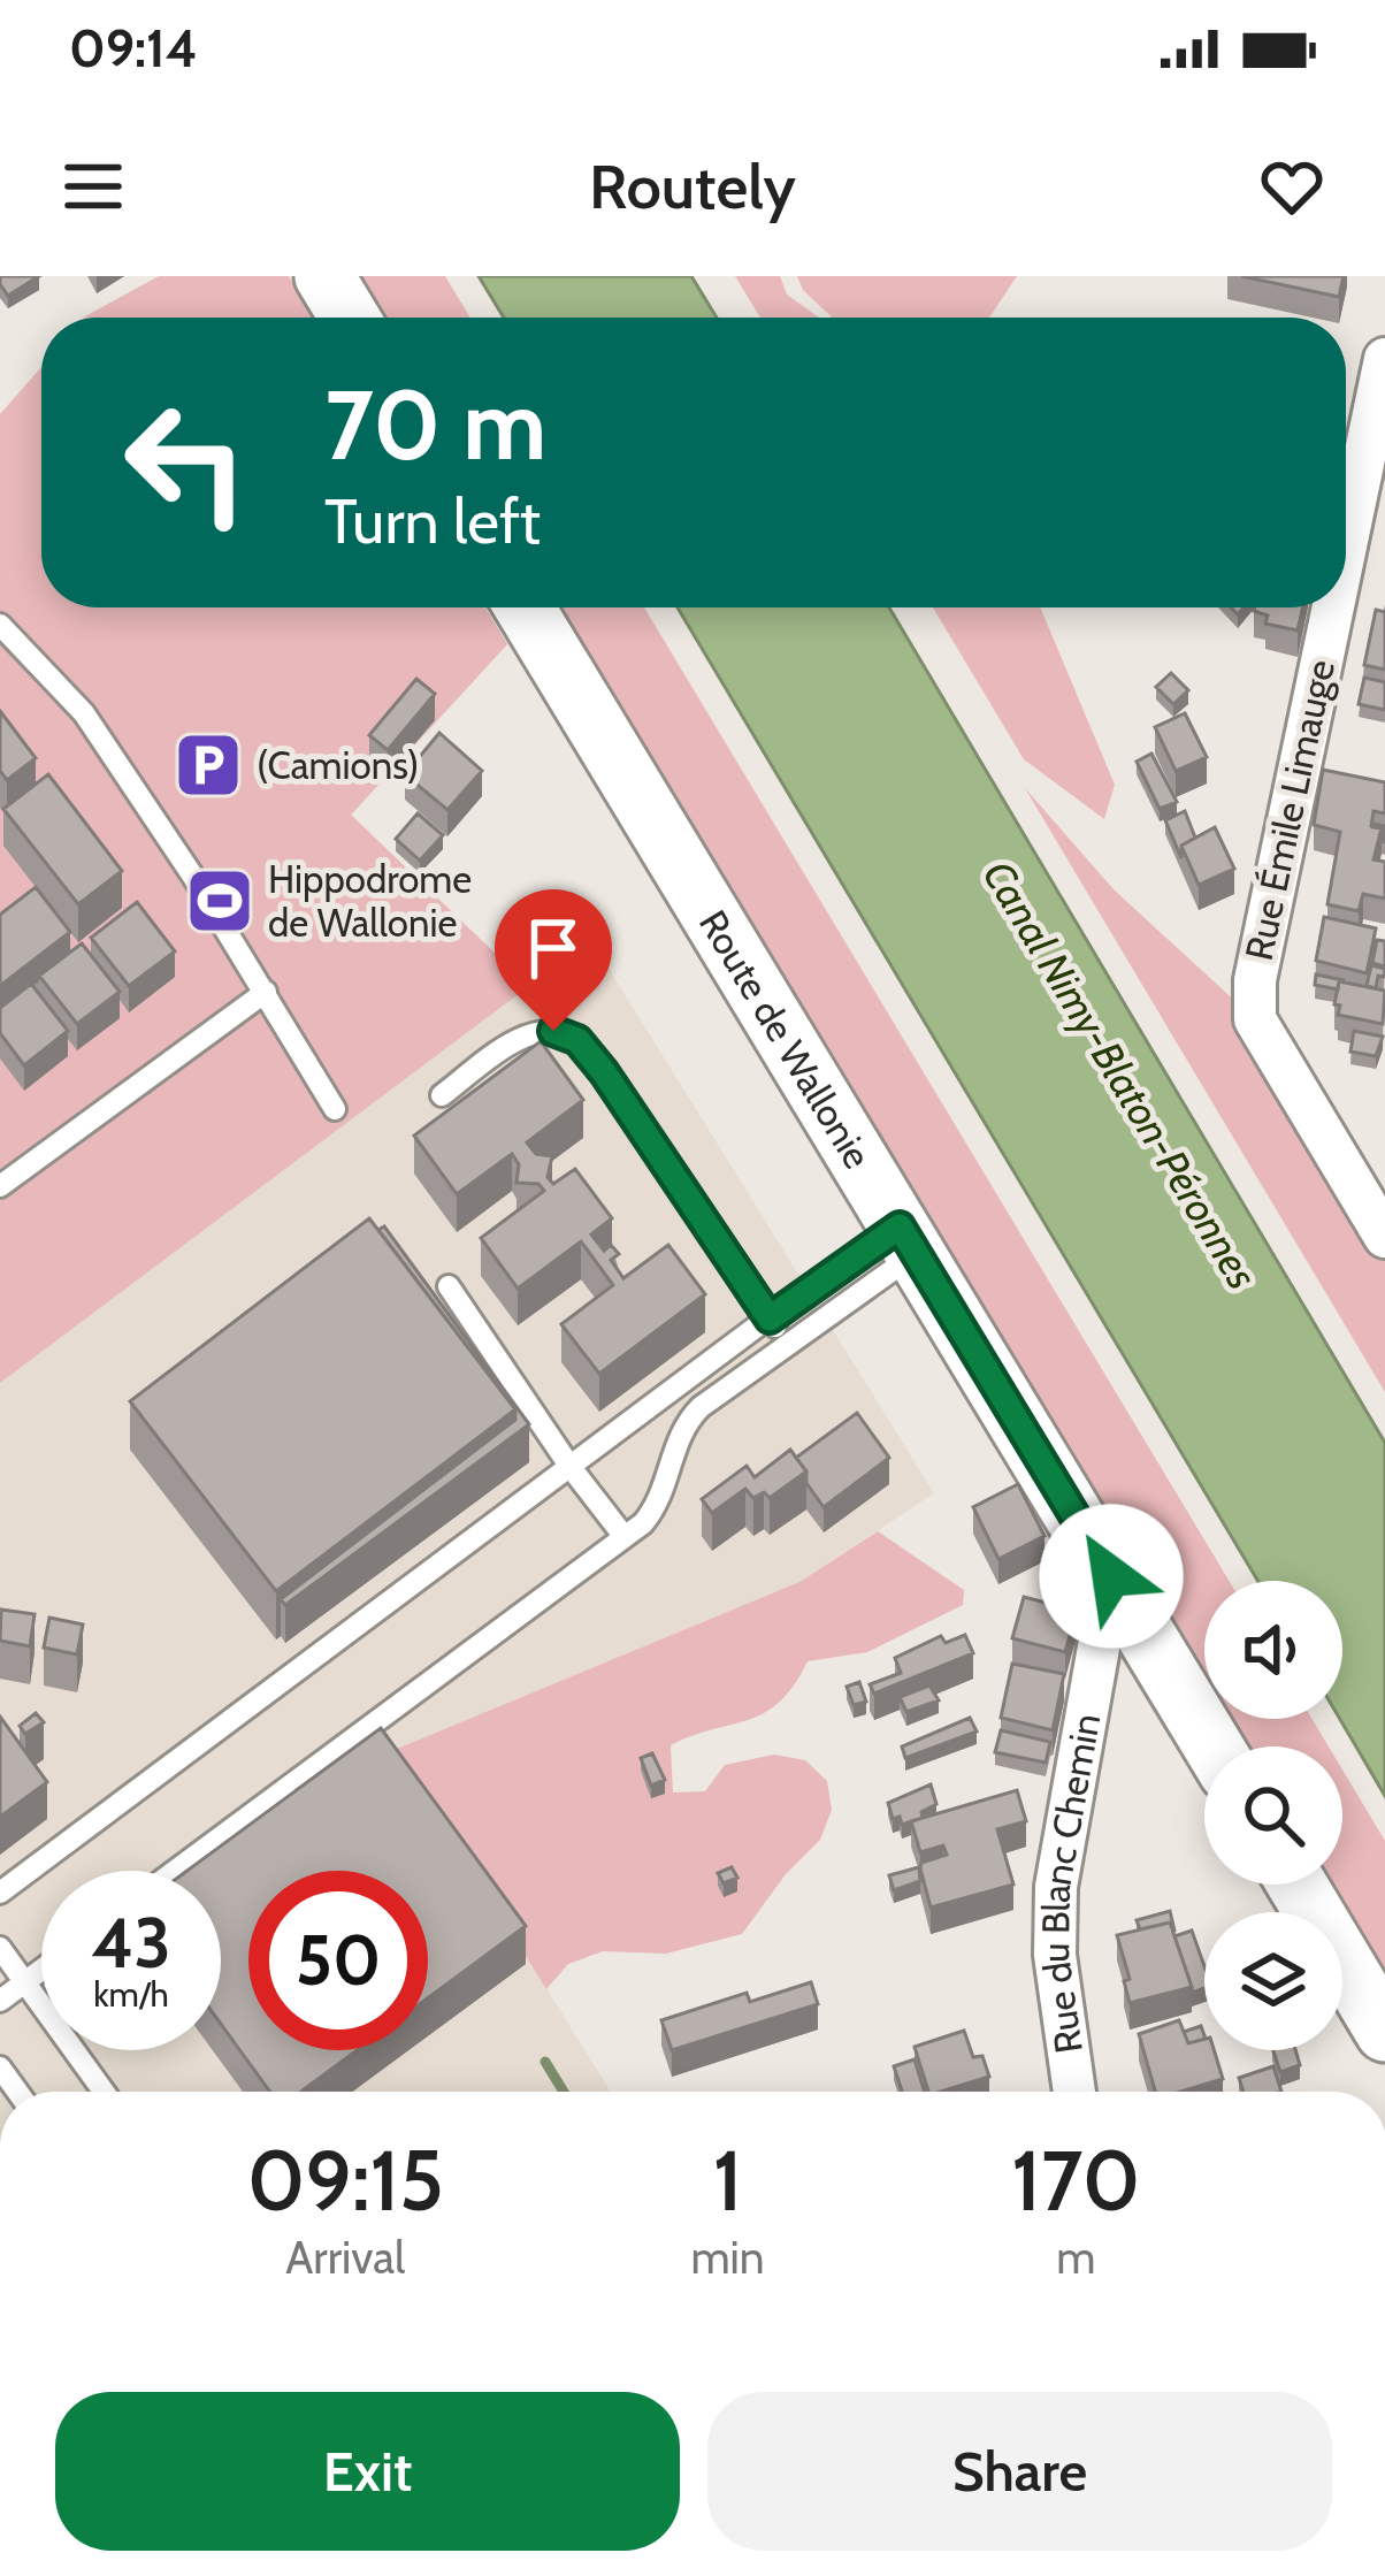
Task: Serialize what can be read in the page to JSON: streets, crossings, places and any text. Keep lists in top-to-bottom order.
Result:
{
  "streets": {
    "main road": ["Route de Wallonie"],
    "street": ["Rue Émile Limauge", "Rue du Blanc Chemin"]
  },
  "crossings": [
    ["Route de Wallonie", "Rue du Blanc Chemin"]
  ],
  "water": ["Canal Nimy-Blaton-Péronnes"],
  "places": {
    "parking": ["(Camions)"],
    "sports": ["Hippodrome de Wallonie"]
  },
  "page": {
    "status": "09:14",
    "header": "Routely",
    "turn": ["70 m", "Turn left"],
    "speed": "43 km/h",
    "limit": "50",
    "eta": [
      "09:15",
      "Arrival",
      "1",
      "min",
      "170",
      "m"
    ],
    "buttons": ["Exit", "Share"]
  }
}
